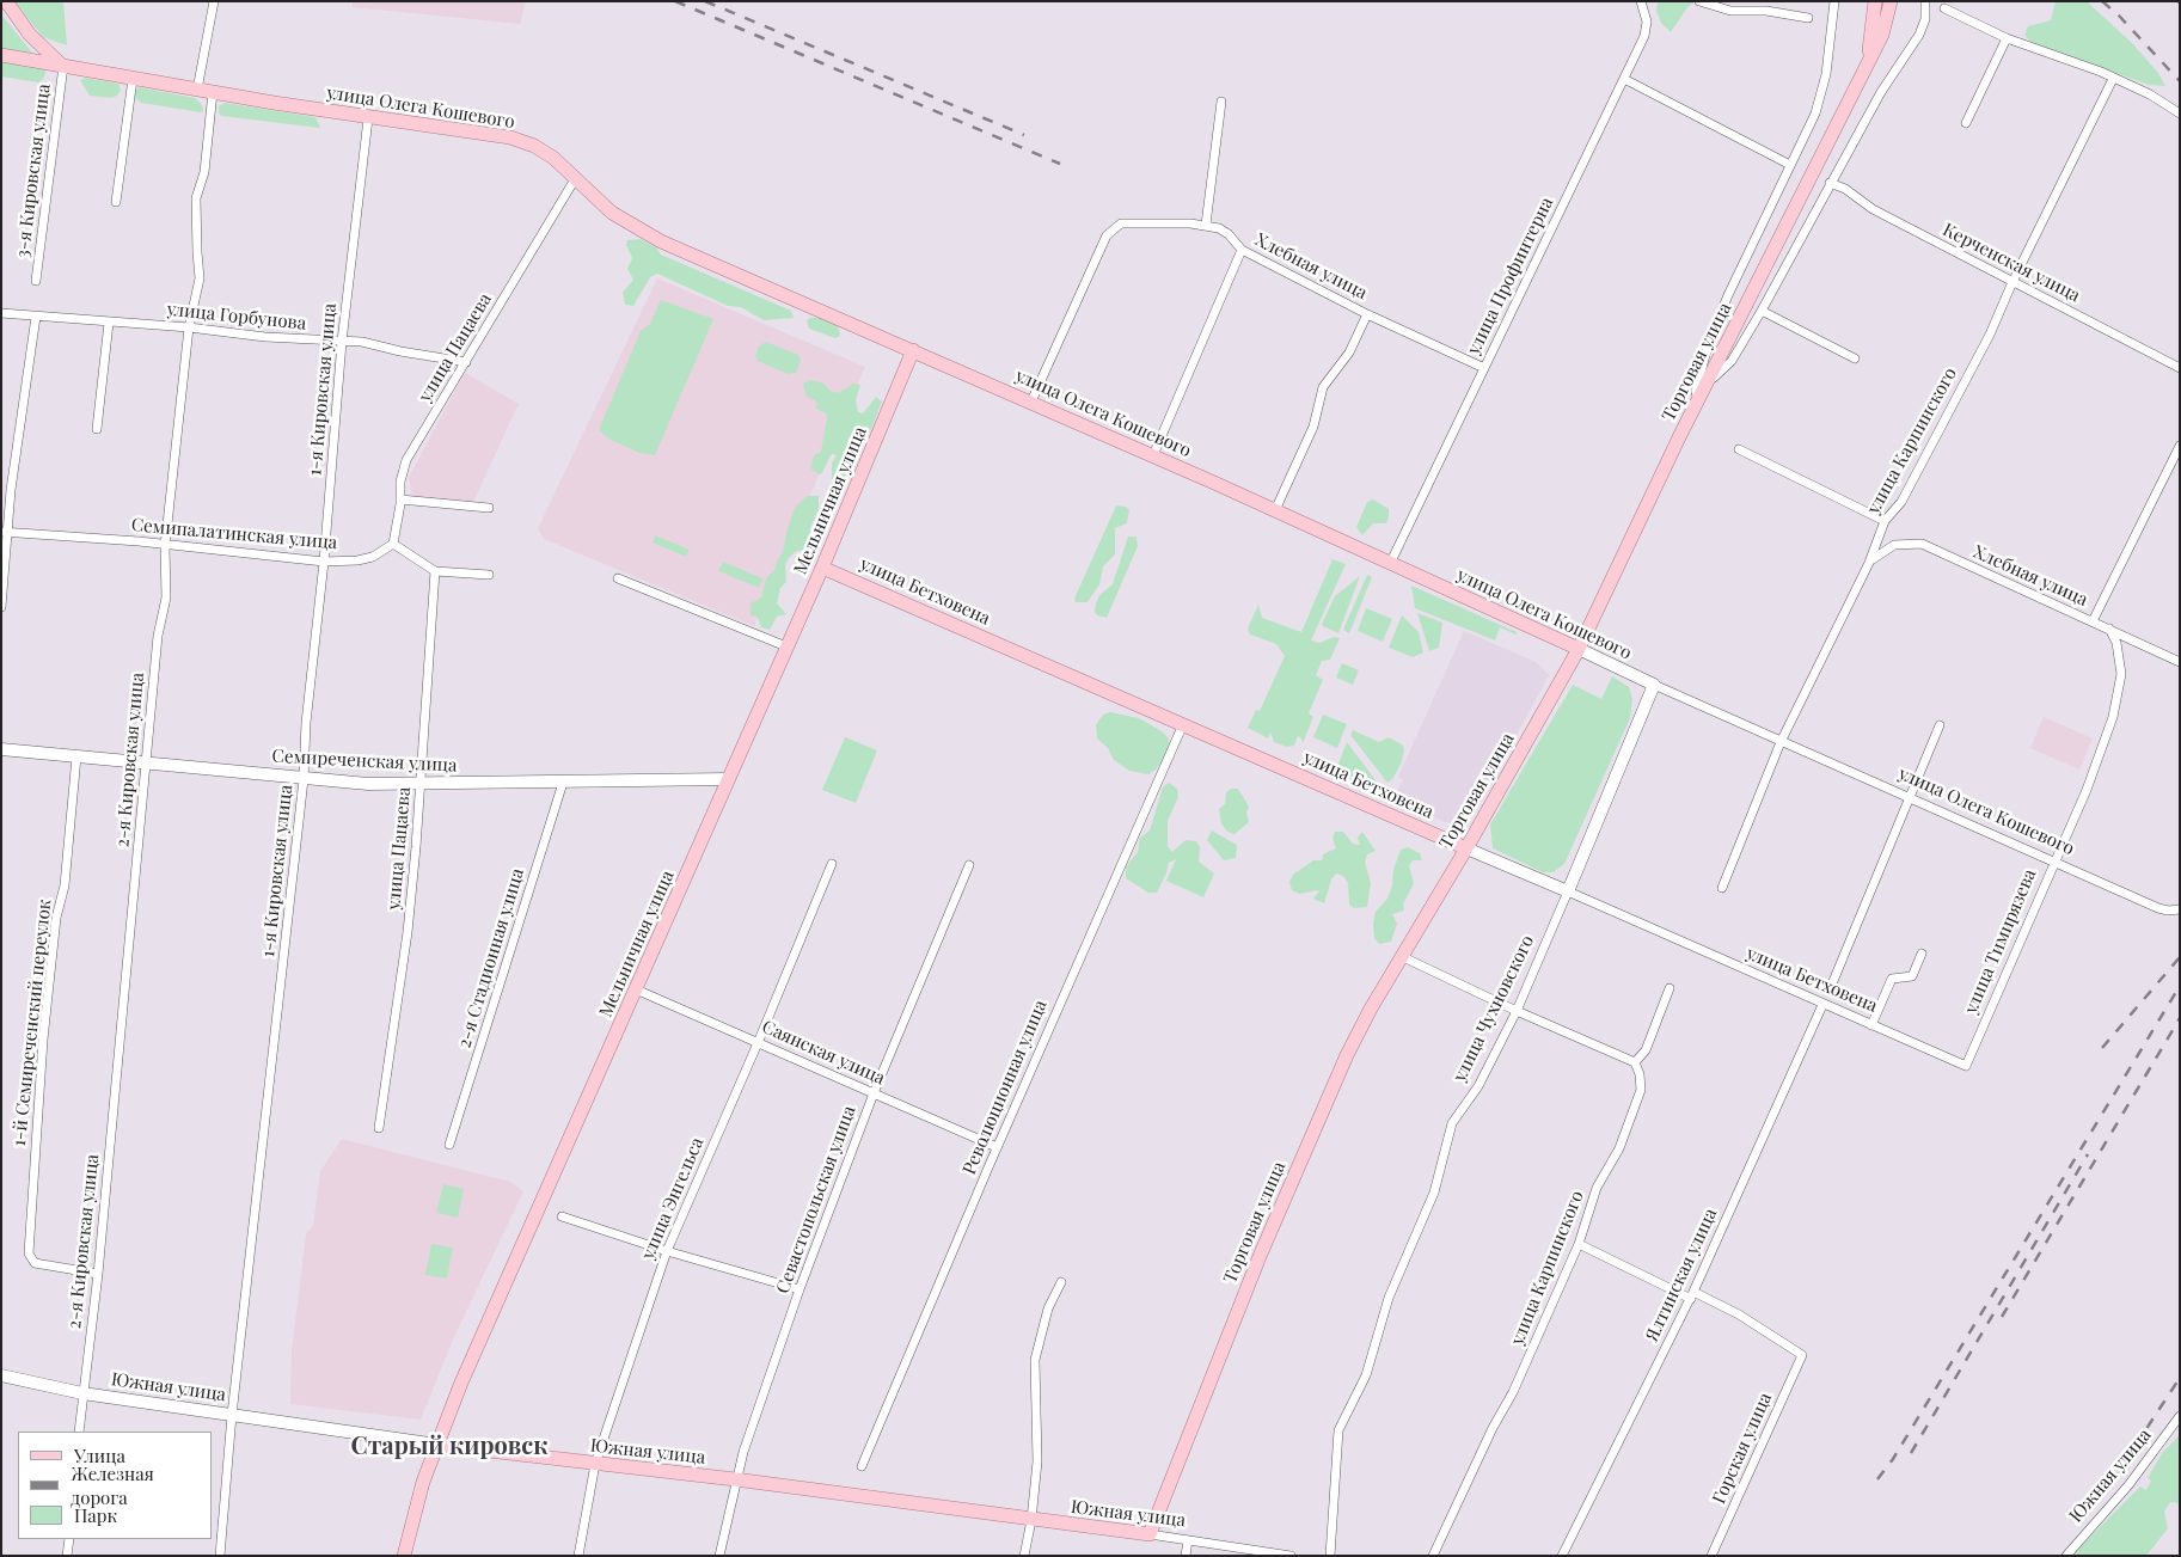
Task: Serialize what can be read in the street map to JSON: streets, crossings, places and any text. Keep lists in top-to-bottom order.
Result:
{
  "streets": {
    "main road": [
      "улица Олега Кошевого",
      "Торговая улица",
      "Мельничная улица",
      "улица Бетховена",
      "Южная улица"
    ],
    "street": [
      "3-я Кировская улица",
      "Керченская улица",
      "Хлебная улица",
      "улица Профинтерна",
      "улица Горбунова",
      "улица Пацаева",
      "1-я Кировская улица",
      "улица Карпинского",
      "Семипалатинская улица",
      "2-я Кировская улица",
      "Семиреченская улица",
      "улица Тимирязева",
      "2-я Стадионная улица",
      "улица Чухновского",
      "1-й Семиреченский переулок",
      "Саянская улица",
      "Революционная улица",
      "улица Энгельса",
      "Севастопольская улица",
      "Ялтинская улица",
      "Горская улица"
    ]
  },
  "crossings": [
    ["улица Олега Кошевого", "3-я Кировская улица"],
    ["улица Олега Кошевого", "Хлебная улица"],
    ["улица Олега Кошевого", "улица Профинтерна"],
    ["улица Олега Кошевого", "улица Пацаева"],
    ["улица Олега Кошевого", "Торговая улица"],
    ["улица Олега Кошевого", "1-я Кировская улица"],
    ["улица Олега Кошевого", "улица Карпинского"],
    ["улица Олега Кошевого", "Мельничная улица"],
    ["улица Олега Кошевого", "2-я Кировская улица"],
    ["улица Олега Кошевого", "улица Тимирязева"],
    ["улица Олега Кошевого", "улица Чухновского"],
    ["Керченская улица", "улица Карпинского"],
    ["Хлебная улица", "улица Профинтерна"],
    ["Хлебная улица", "улица Карпинского"],
    ["Хлебная улица", "улица Тимирязева"],
    ["улица Горбунова", "улица Пацаева"],
    ["улица Горбунова", "1-я Кировская улица"],
    ["улица Горбунова", "2-я Кировская улица"],
    ["улица Пацаева", "Семипалатинская улица"],
    ["улица Пацаева", "Семиреченская улица"],
    ["Торговая улица", "улица Бетховена"],
    ["Торговая улица", "Южная улица"],
    ["1-я Кировская улица", "Семипалатинская улица"],
    ["1-я Кировская улица", "Семиреченская улица"],
    ["1-я Кировская улица", "Южная улица"],
    ["Мельничная улица", "улица Бетховена"],
    ["Мельничная улица", "Семиреченская улица"],
    ["Мельничная улица", "Саянская улица"],
    ["Мельничная улица", "Южная улица"],
    ["Семипалатинская улица", "2-я Кировская улица"],
    ["улица Бетховена", "улица Тимирязева"],
    ["улица Бетховена", "улица Чухновского"],
    ["улица Бетховена", "Революционная улица"],
    ["улица Бетховена", "Ялтинская улица"],
    ["2-я Кировская улица", "Семиреченская улица"],
    ["2-я Кировская улица", "1-й Семиреченский переулок"],
    ["2-я Кировская улица", "Южная улица"],
    ["Семиреченская улица", "2-я Стадионная улица"],
    ["Семиреченская улица", "1-й Семиреченский переулок"],
    ["Саянская улица", "Революционная улица"],
    ["Саянская улица", "улица Энгельса"],
    ["Саянская улица", "Севастопольская улица"],
    ["улица Энгельса", "Южная улица"],
    ["Севастопольская улица", "Южная улица"],
    ["Ялтинская улица", "Горская улица"]
  ],
  "districts": ["Старый кировск"],
  "legend": ["Улица", "Железная дорога", "Парк"]
}
